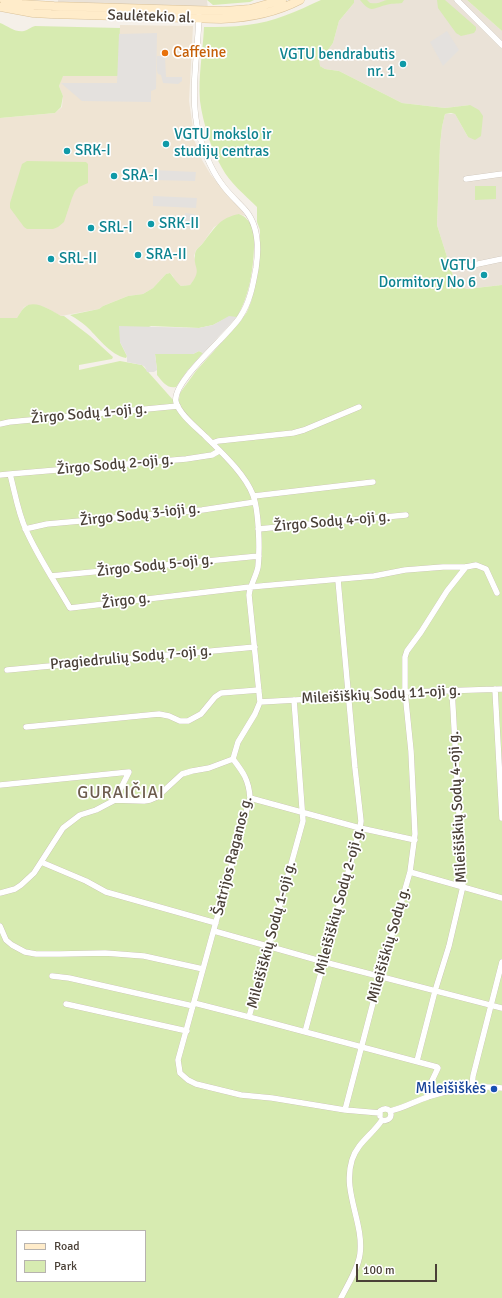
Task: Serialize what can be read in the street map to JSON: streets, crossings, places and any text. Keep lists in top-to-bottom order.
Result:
{
  "streets": {
    "main road": ["Saulėtekio al."],
    "street": [
      "Žirgo Sodų 1-oji g.",
      "Žirgo Sodų 2-oji g.",
      "Žirgo Sodų 3-ioji g.",
      "Žirgo Sodų 4-oji g.",
      "Žirgo Sodų 5-oji g.",
      "Žirgo g.",
      "Pragiedrulių Sodų 7-oji g.",
      "Mileišiškių Sodų 11-oji g.",
      "Mileišiškių Sodų 4-oji g.",
      "Šatrijos Raganos g.",
      "Mileišiškių Sodų 2-oji g.",
      "Mileišiškių Sodų 1-oji g.",
      "Mileišiškių Sodų g."
    ]
  },
  "crossings": [
    ["Žirgo Sodų 2-oji g.", "Žirgo g."],
    ["Žirgo Sodų 3-ioji g.", "Žirgo g."],
    ["Žirgo Sodų 5-oji g.", "Žirgo g."],
    ["Mileišiškių Sodų 11-oji g.", "Mileišiškių Sodų 4-oji g."],
    ["Mileišiškių Sodų 11-oji g.", "Mileišiškių Sodų 2-oji g."],
    ["Mileišiškių Sodų 11-oji g.", "Mileišiškių Sodų 1-oji g."],
    ["Mileišiškių Sodų 4-oji g.", "Mileišiškių Sodų 1-oji g."],
    ["Mileišiškių Sodų 4-oji g.", "Mileišiškių Sodų g."],
    ["Šatrijos Raganos g.", "Mileišiškių Sodų g."],
    ["Mileišiškių Sodų 2-oji g.", "Mileišiškių Sodų 1-oji g."],
    ["Mileišiškių Sodų 1-oji g.", "Mileišiškių Sodų g."]
  ],
  "districts": ["GURAIČIAI"],
  "places": [
    "Caffeine",
    "VGTU bendrabutis nr. 1",
    "VGTU mokslo ir studijų centras",
    "SRK-I",
    "SRA-I",
    "SRK-II",
    "SRL-I",
    "SRA-II",
    "SRL-II",
    "VGTU Dormitory No 6",
    "Mileišiškės"
  ],
  "legend": ["Road", "Park"],
  "scale_bar": "100 m"
}
